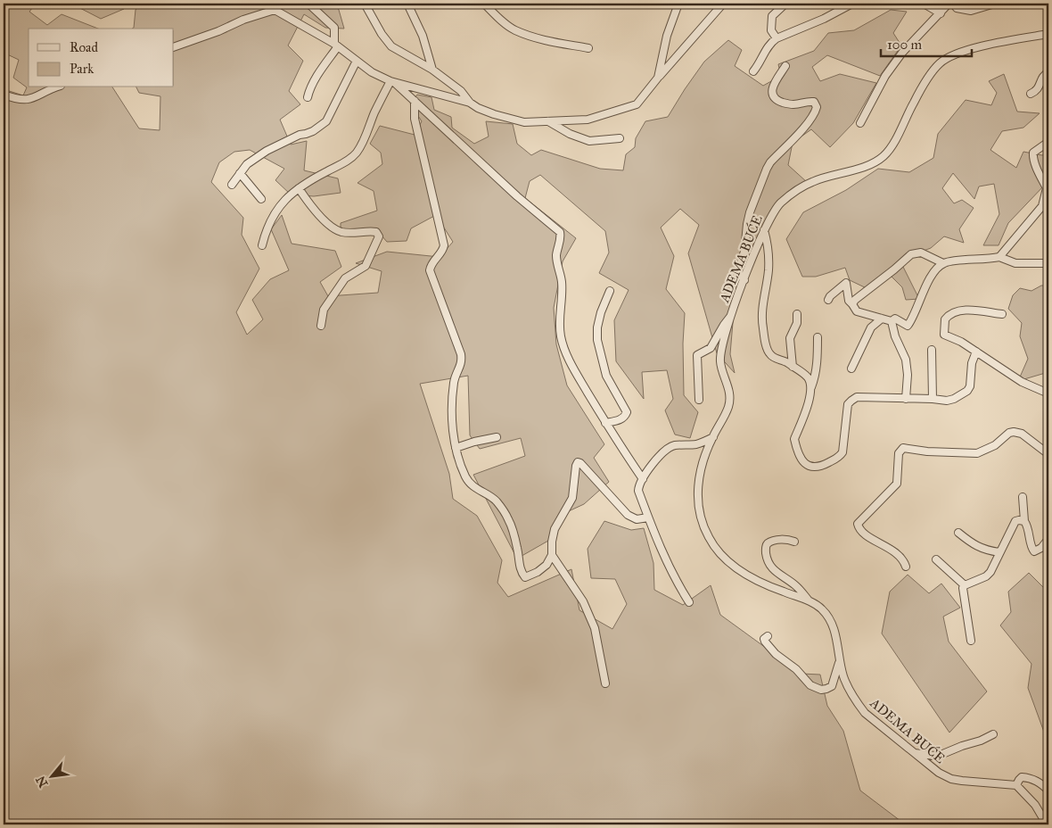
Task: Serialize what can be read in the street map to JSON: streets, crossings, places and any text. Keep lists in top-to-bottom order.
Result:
{
  "streets": {
    "street": ["ADEMA BUĆE"]
  },
  "legend": ["Road", "Park"],
  "scale_bar": "100 m",
  "north": "bottom left"
}
